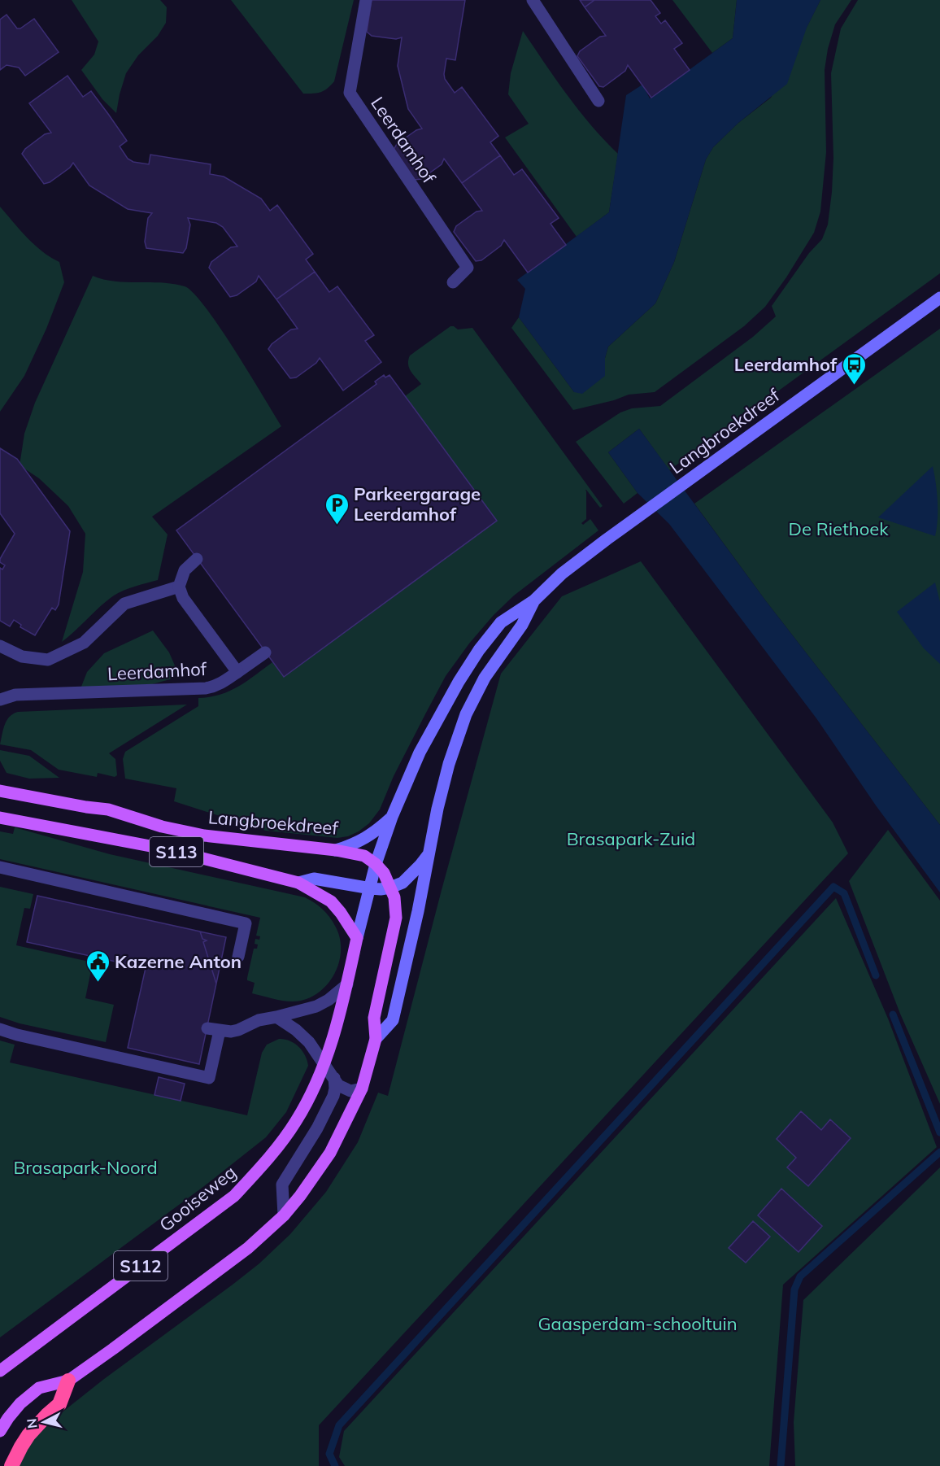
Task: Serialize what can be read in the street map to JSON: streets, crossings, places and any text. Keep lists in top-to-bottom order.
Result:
{
  "streets": {
    "main road": [
      "Langbroekdreef",
      "S113",
      "Gooiseweg",
      "S112"
    ],
    "street": ["Leerdamhof"]
  },
  "crossings": [
    ["Langbroekdreef", "S113"],
    ["Langbroekdreef", "S112"],
    ["S113", "Gooiseweg"],
    ["S113", "S112"],
    ["Gooiseweg", "S112"]
  ],
  "parks": [
    "De Riethoek",
    "Brasapark-Zuid",
    "Brasapark-Noord",
    "Gaasperdam-schooltuin"
  ],
  "places": {
    "bus stop": ["Leerdamhof"],
    "parking": ["Parkeergarage Leerdamhof"],
    "public building": ["Kazerne Anton"]
  },
  "north": "left"
}
